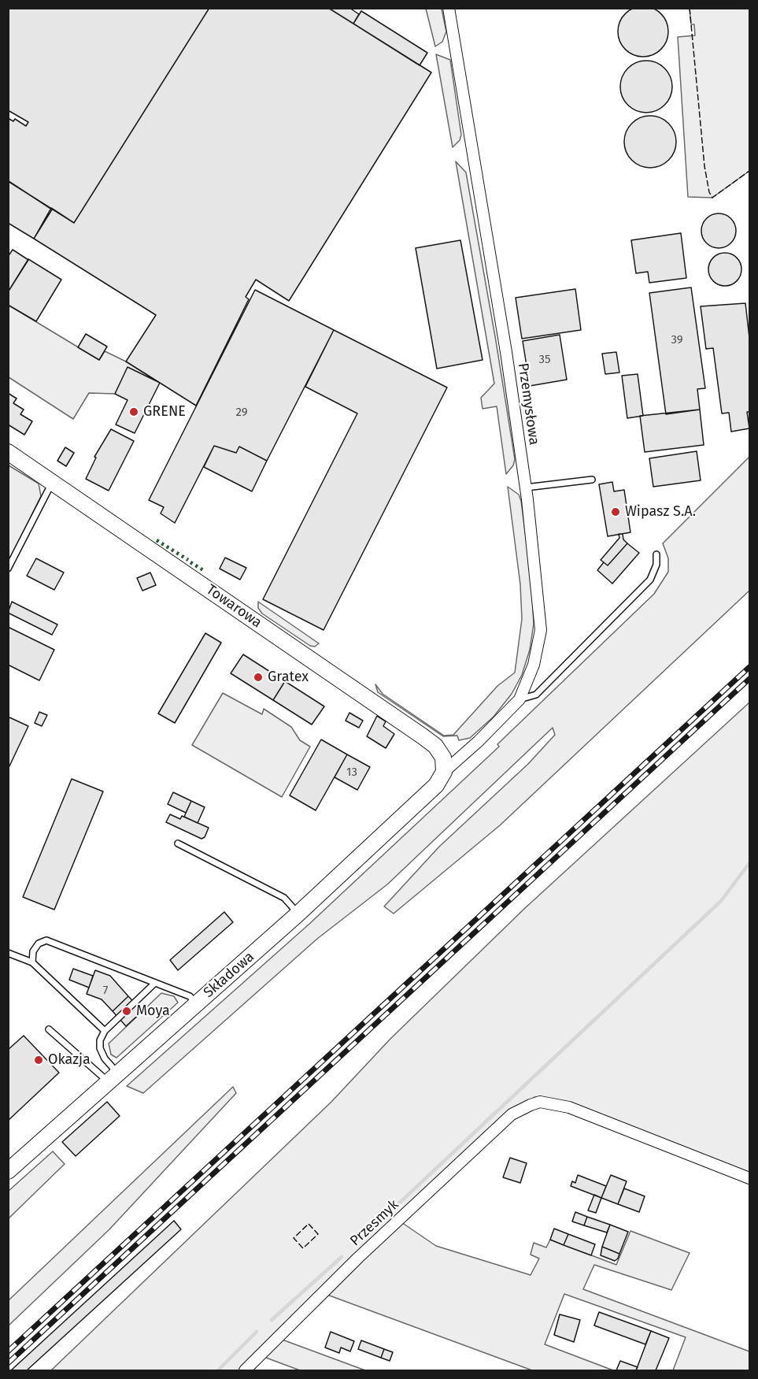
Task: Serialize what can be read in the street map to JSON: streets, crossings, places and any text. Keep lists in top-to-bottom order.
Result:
{
  "streets": {
    "street": [
      "Przemysłowa",
      "Towarowa",
      "Składowa",
      "Przesmyk"
    ]
  },
  "crossings": [
    ["Przemysłowa", "Towarowa"],
    ["Przemysłowa", "Składowa"],
    ["Towarowa", "Składowa"]
  ],
  "places": [
    "GRENE",
    "Wipasz S.A.",
    "Gratex",
    "Moya",
    "Okazja"
  ],
  "house_numbers": [
    "39",
    "35",
    "29",
    "13",
    "7"
  ]
}
